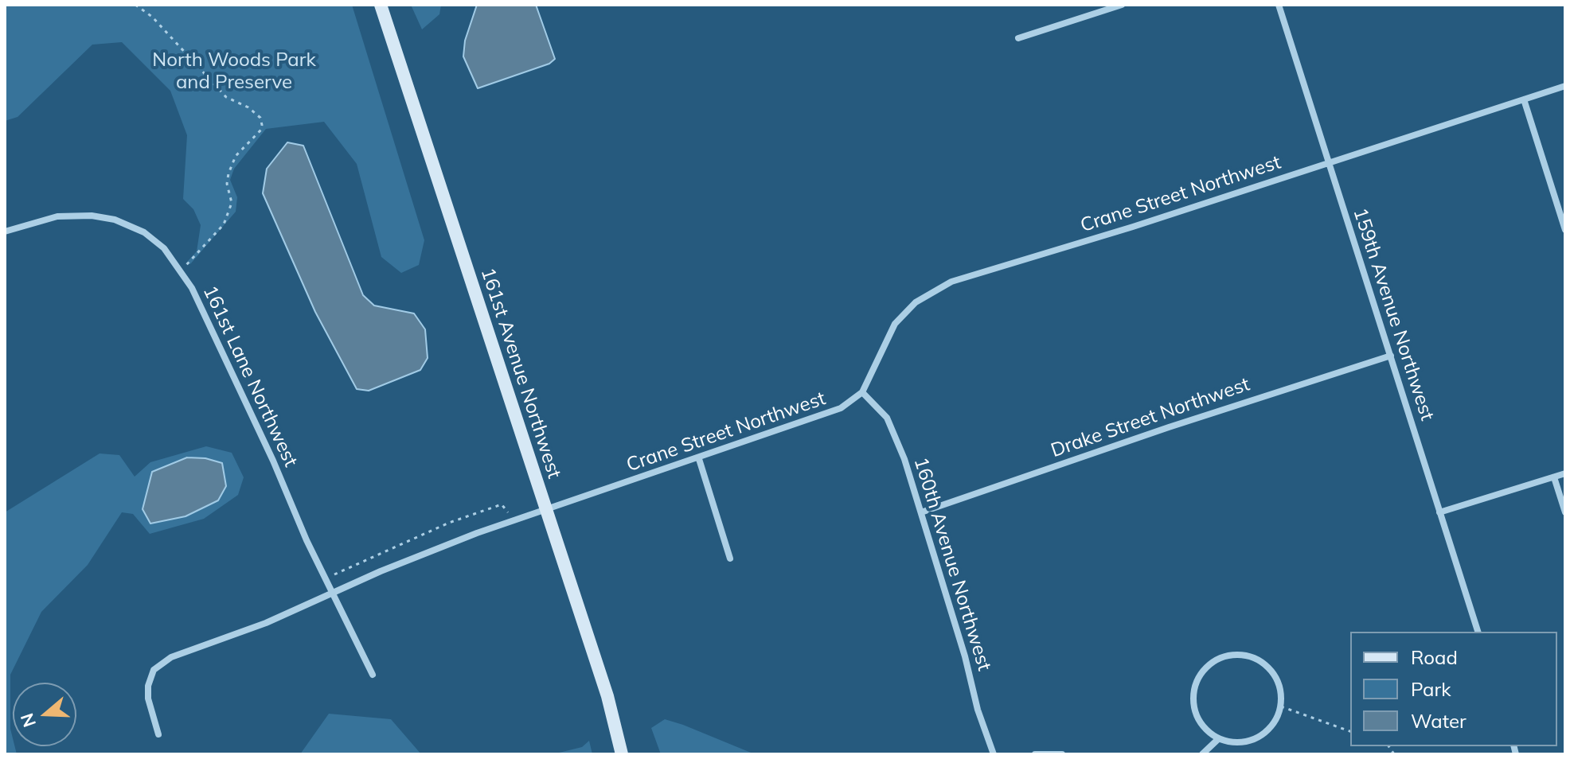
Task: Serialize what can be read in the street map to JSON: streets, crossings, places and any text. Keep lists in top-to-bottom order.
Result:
{
  "streets": {
    "main road": ["161st Avenue Northwest"],
    "street": [
      "Crane Street Northwest",
      "159th Avenue Northwest",
      "161st Lane Northwest",
      "Drake Street Northwest",
      "160th Avenue Northwest"
    ]
  },
  "crossings": [
    ["Crane Street Northwest", "159th Avenue Northwest"],
    ["Crane Street Northwest", "161st Avenue Northwest"],
    ["Crane Street Northwest", "161st Lane Northwest"],
    ["Crane Street Northwest", "160th Avenue Northwest"],
    ["159th Avenue Northwest", "Drake Street Northwest"],
    ["Drake Street Northwest", "160th Avenue Northwest"]
  ],
  "parks": ["North Woods Park and Preserve"],
  "legend": ["Road", "Park", "Water"],
  "north": "left"
}
